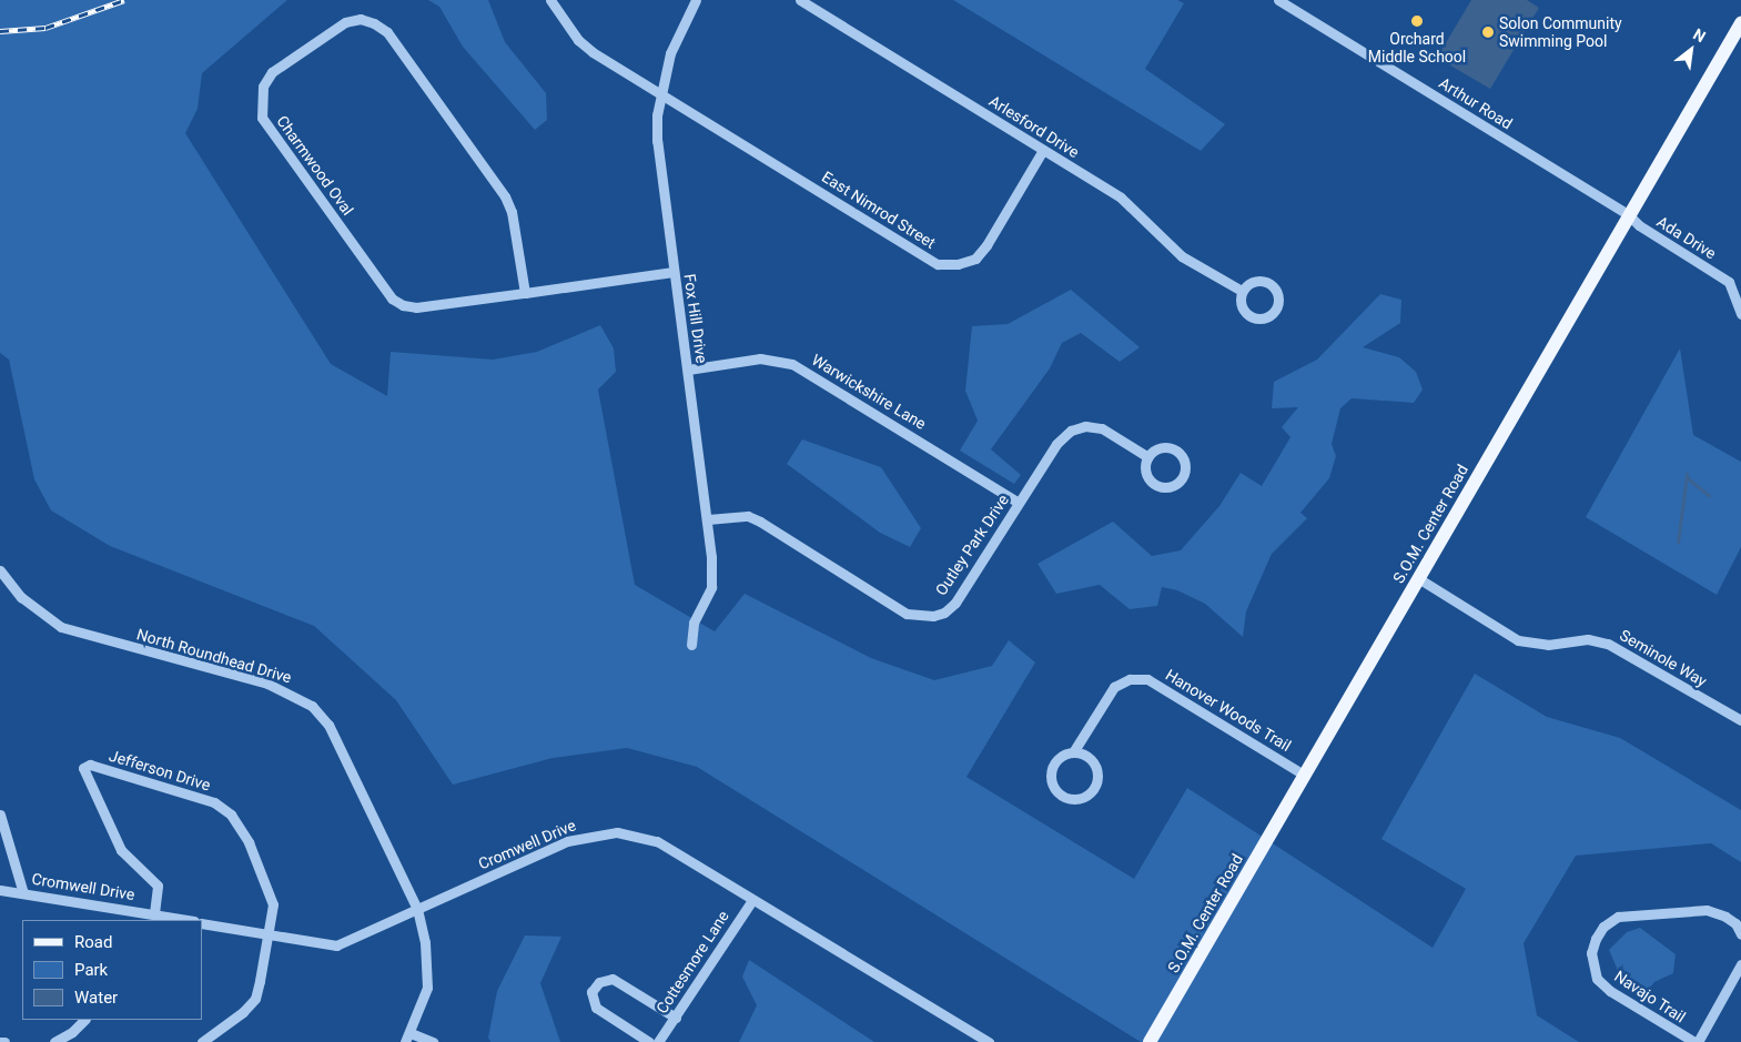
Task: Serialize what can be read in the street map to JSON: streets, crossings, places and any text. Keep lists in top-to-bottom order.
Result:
{
  "streets": {
    "main road": ["S.O.M. Center Road"],
    "street": [
      "Arthur Road",
      "Arlesford Drive",
      "Charmwood Oval",
      "East Nimrod Street",
      "Ada Drive",
      "Fox Hill Drive",
      "Warwickshire Lane",
      "Outley Park Drive",
      "North Roundhead Drive",
      "Seminole Way",
      "Hanover Woods Trail",
      "Jefferson Drive",
      "Cromwell Drive",
      "Cottesmore Lane",
      "Navajo Trail"
    ]
  },
  "crossings": [
    ["Arthur Road", "Ada Drive"],
    ["Arthur Road", "S.O.M. Center Road"],
    ["Arlesford Drive", "East Nimrod Street"],
    ["Charmwood Oval", "Fox Hill Drive"],
    ["East Nimrod Street", "Fox Hill Drive"],
    ["Ada Drive", "S.O.M. Center Road"],
    ["Fox Hill Drive", "Warwickshire Lane"],
    ["Fox Hill Drive", "Outley Park Drive"],
    ["Warwickshire Lane", "Outley Park Drive"],
    ["S.O.M. Center Road", "Seminole Way"],
    ["S.O.M. Center Road", "Hanover Woods Trail"],
    ["North Roundhead Drive", "Cromwell Drive"],
    ["Jefferson Drive", "Cromwell Drive"],
    ["Cromwell Drive", "Cottesmore Lane"]
  ],
  "places": ["Orchard Middle School", "Solon Community Swimming Pool"],
  "legend": ["Road", "Park", "Water"],
  "north": "top right"
}
